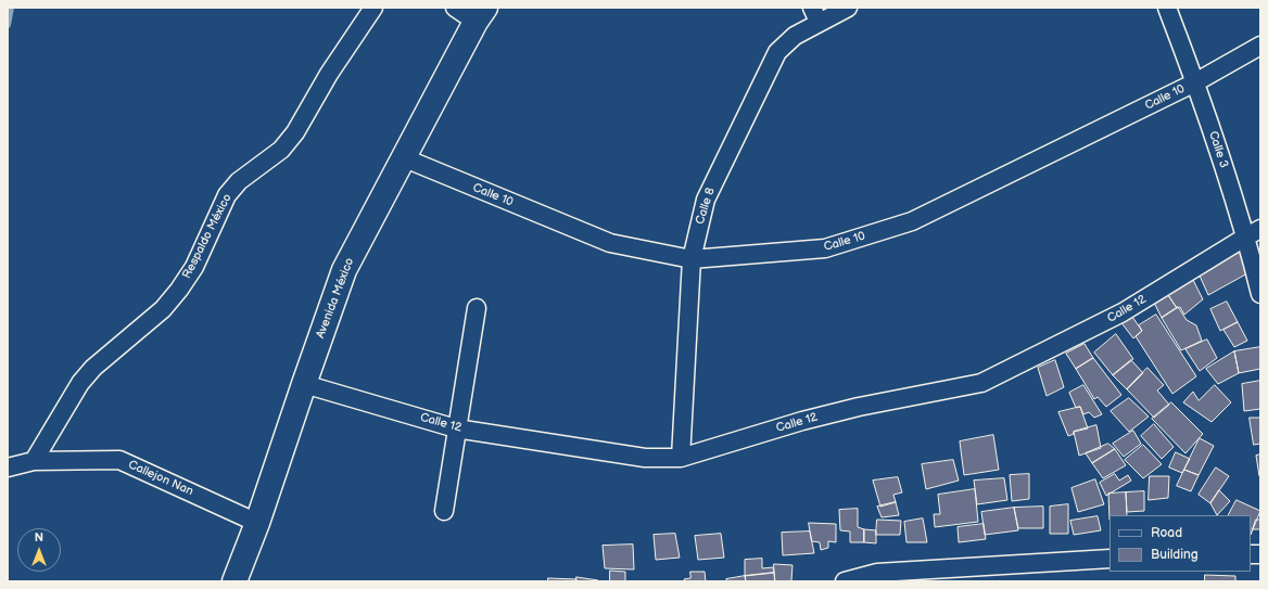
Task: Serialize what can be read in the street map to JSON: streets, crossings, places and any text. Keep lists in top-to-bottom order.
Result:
{
  "streets": {
    "street": [
      "Calle 10",
      "Calle 3",
      "Calle 8",
      "Respaldo México",
      "Avenida México",
      "Calle 12",
      "Callejon Nan"
    ]
  },
  "crossings": [
    ["Calle 10", "Calle 3"],
    ["Calle 10", "Calle 8"],
    ["Calle 10", "Avenida México"],
    ["Calle 3", "Calle 12"],
    ["Calle 8", "Calle 12"],
    ["Respaldo México", "Callejon Nan"],
    ["Avenida México", "Calle 12"],
    ["Avenida México", "Callejon Nan"]
  ],
  "legend": ["Road", "Building"],
  "north": "top"
}
